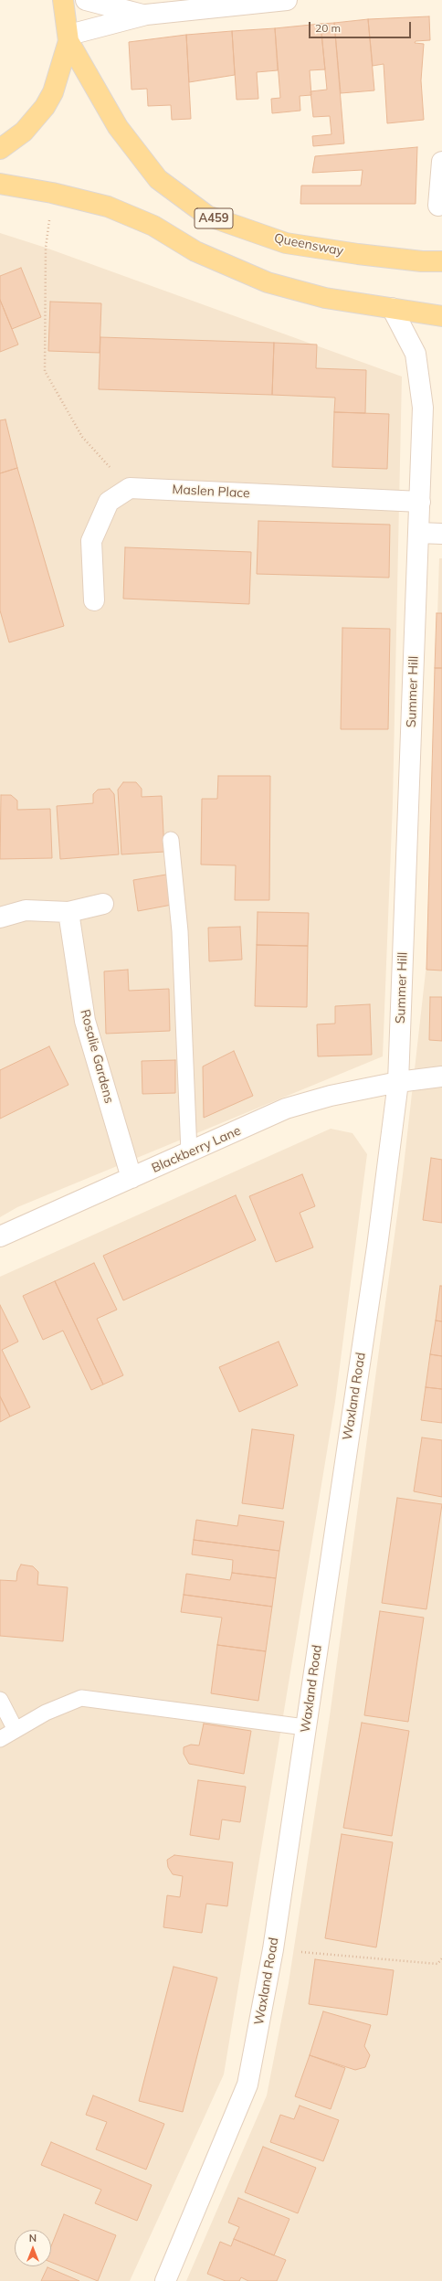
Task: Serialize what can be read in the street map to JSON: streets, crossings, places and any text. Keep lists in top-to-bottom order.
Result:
{
  "streets": {
    "main road": ["A459", "Queensway"],
    "street": [
      "Maslen Place",
      "Summer Hill",
      "Rosalie Gardens",
      "Blackberry Lane",
      "Waxland Road"
    ]
  },
  "crossings": [
    ["A459", "Summer Hill"],
    ["Maslen Place", "Summer Hill"],
    ["Summer Hill", "Blackberry Lane"],
    ["Summer Hill", "Waxland Road"],
    ["Rosalie Gardens", "Blackberry Lane"],
    ["Blackberry Lane", "Waxland Road"]
  ],
  "scale_bar": "20 m",
  "north": "top"
}
